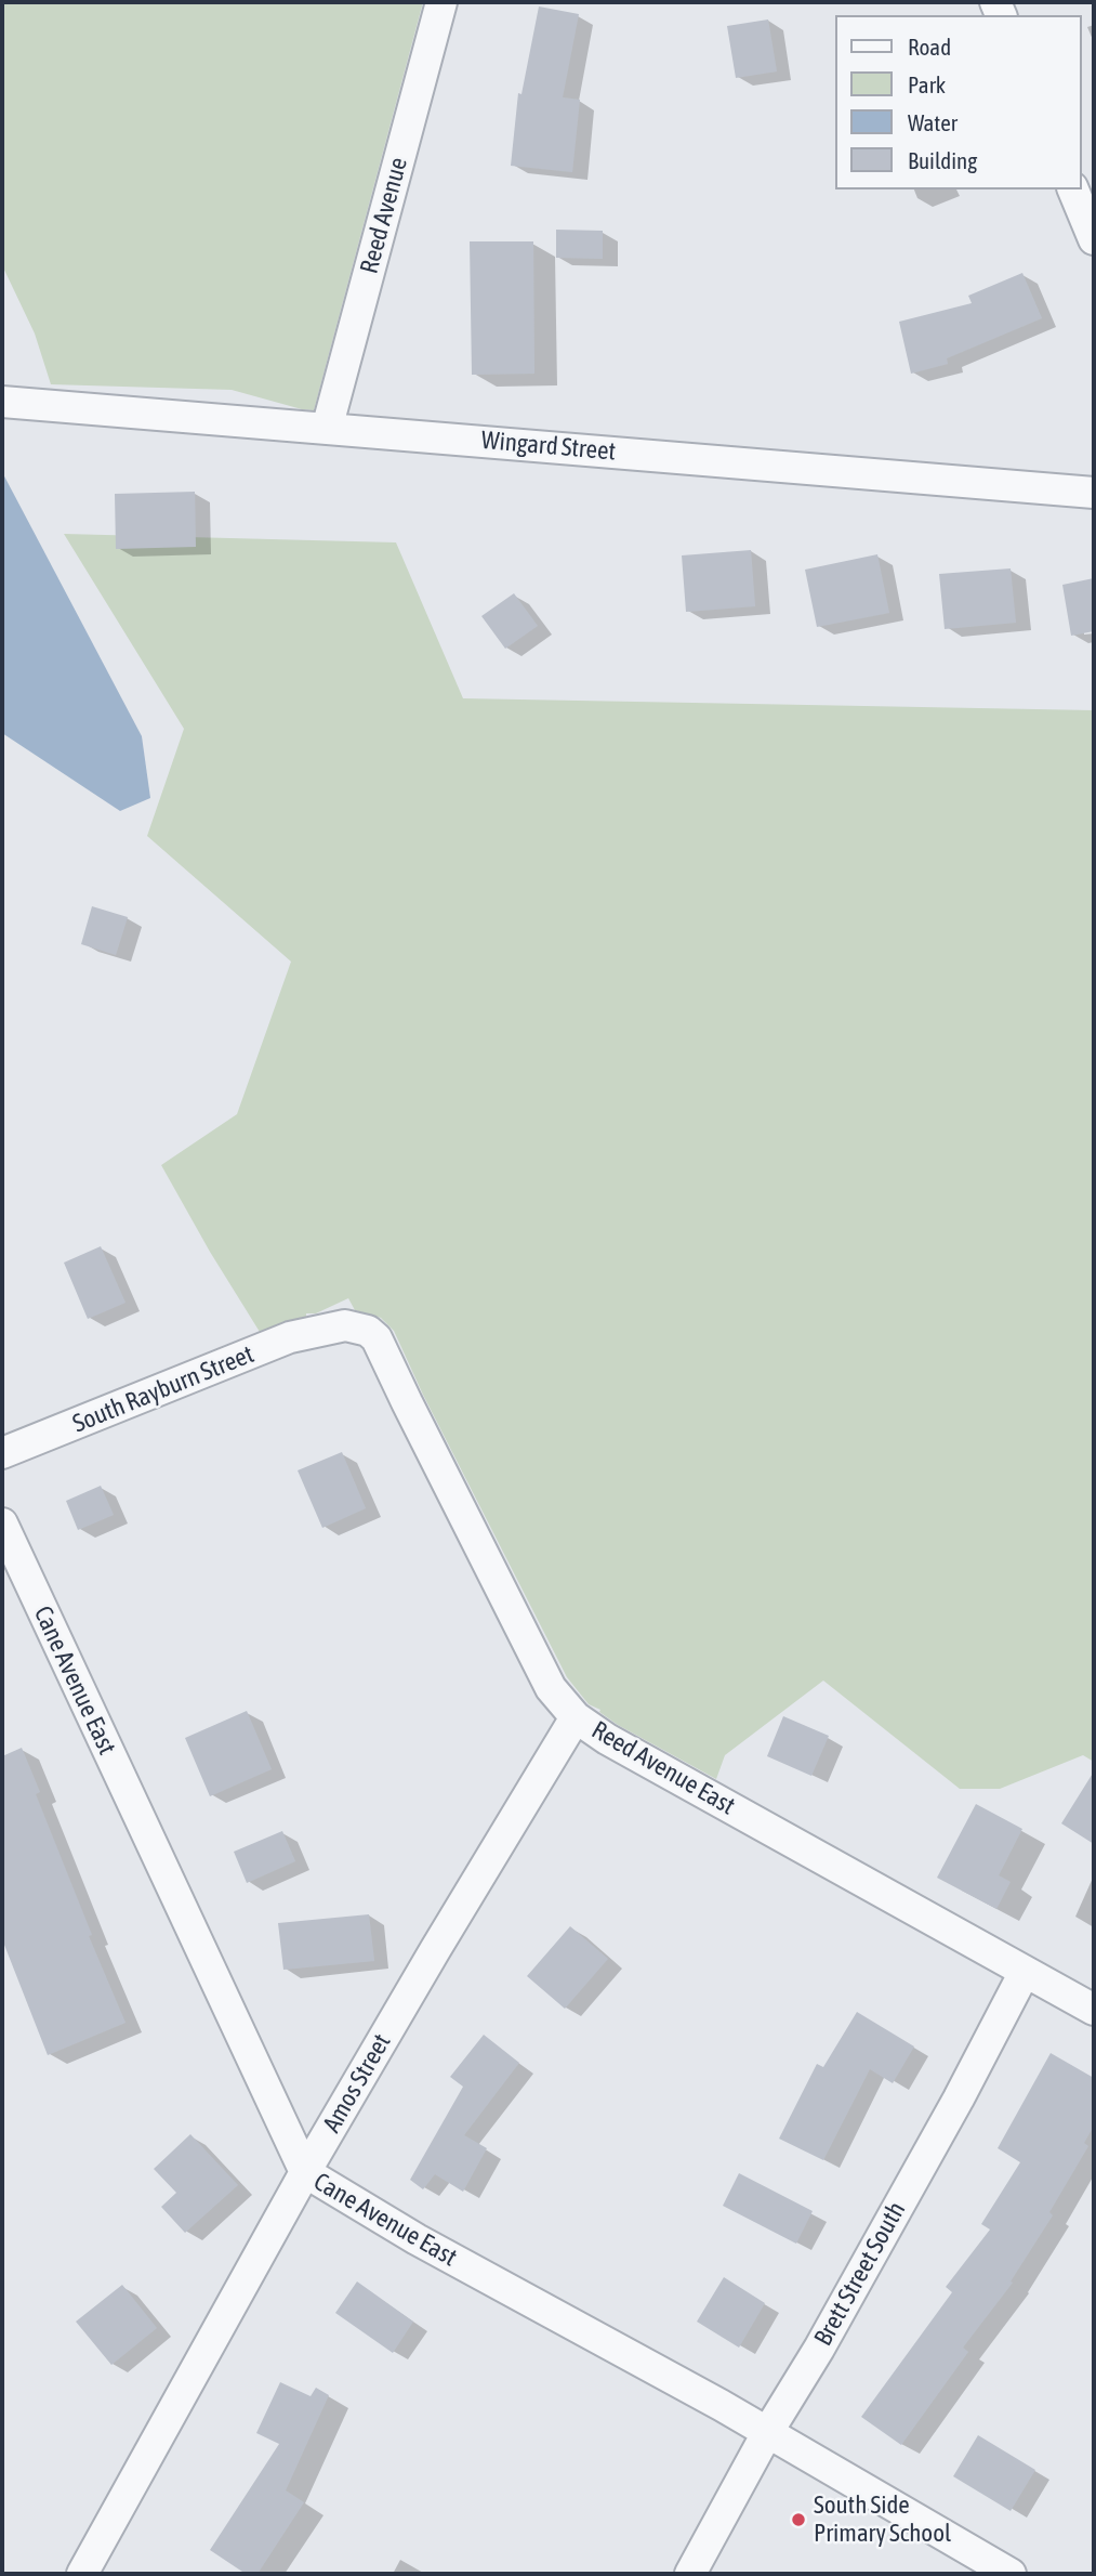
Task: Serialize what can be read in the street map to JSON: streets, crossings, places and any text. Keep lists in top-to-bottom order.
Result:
{
  "streets": {
    "street": [
      "Reed Avenue",
      "Wingard Street",
      "South Rayburn Street",
      "Cane Avenue East",
      "Reed Avenue East",
      "Amos Street",
      "Brett Street South"
    ]
  },
  "crossings": [
    ["Reed Avenue", "Wingard Street"],
    ["South Rayburn Street", "Reed Avenue East"],
    ["Cane Avenue East", "Amos Street"],
    ["Cane Avenue East", "Brett Street South"],
    ["Reed Avenue East", "Amos Street"],
    ["Reed Avenue East", "Brett Street South"]
  ],
  "places": ["South Side Primary School"],
  "legend": [
    "Road",
    "Park",
    "Water",
    "Building"
  ]
}
